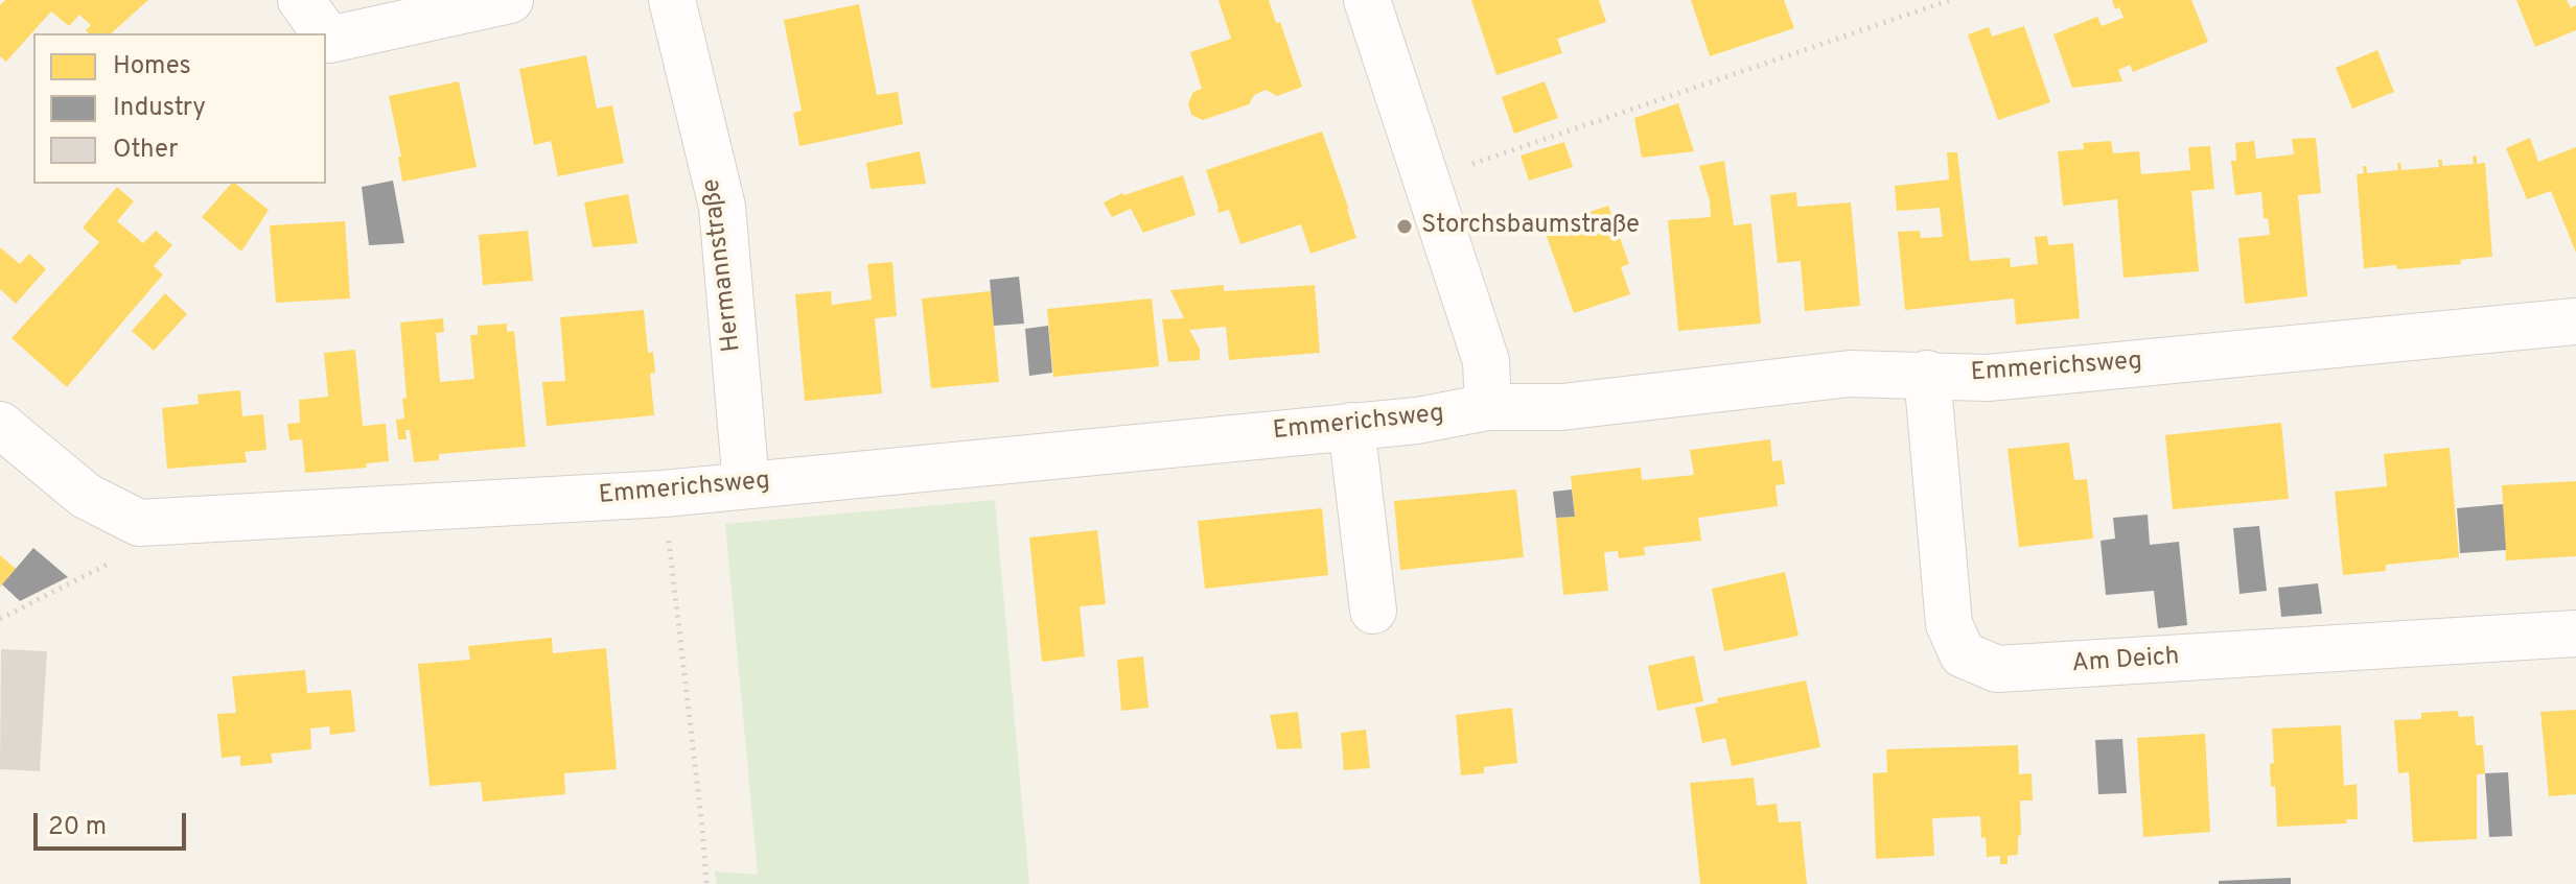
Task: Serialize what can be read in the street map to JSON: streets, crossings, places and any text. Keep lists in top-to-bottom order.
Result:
{
  "streets": {
    "street": ["Hermannstraße", "Emmerichsweg", "Am Deich"]
  },
  "crossings": [
    ["Hermannstraße", "Emmerichsweg"],
    ["Emmerichsweg", "Am Deich"]
  ],
  "places": ["Storchsbaumstraße"],
  "legend": ["Homes", "Industry", "Other"],
  "scale_bar": "20 m"
}
